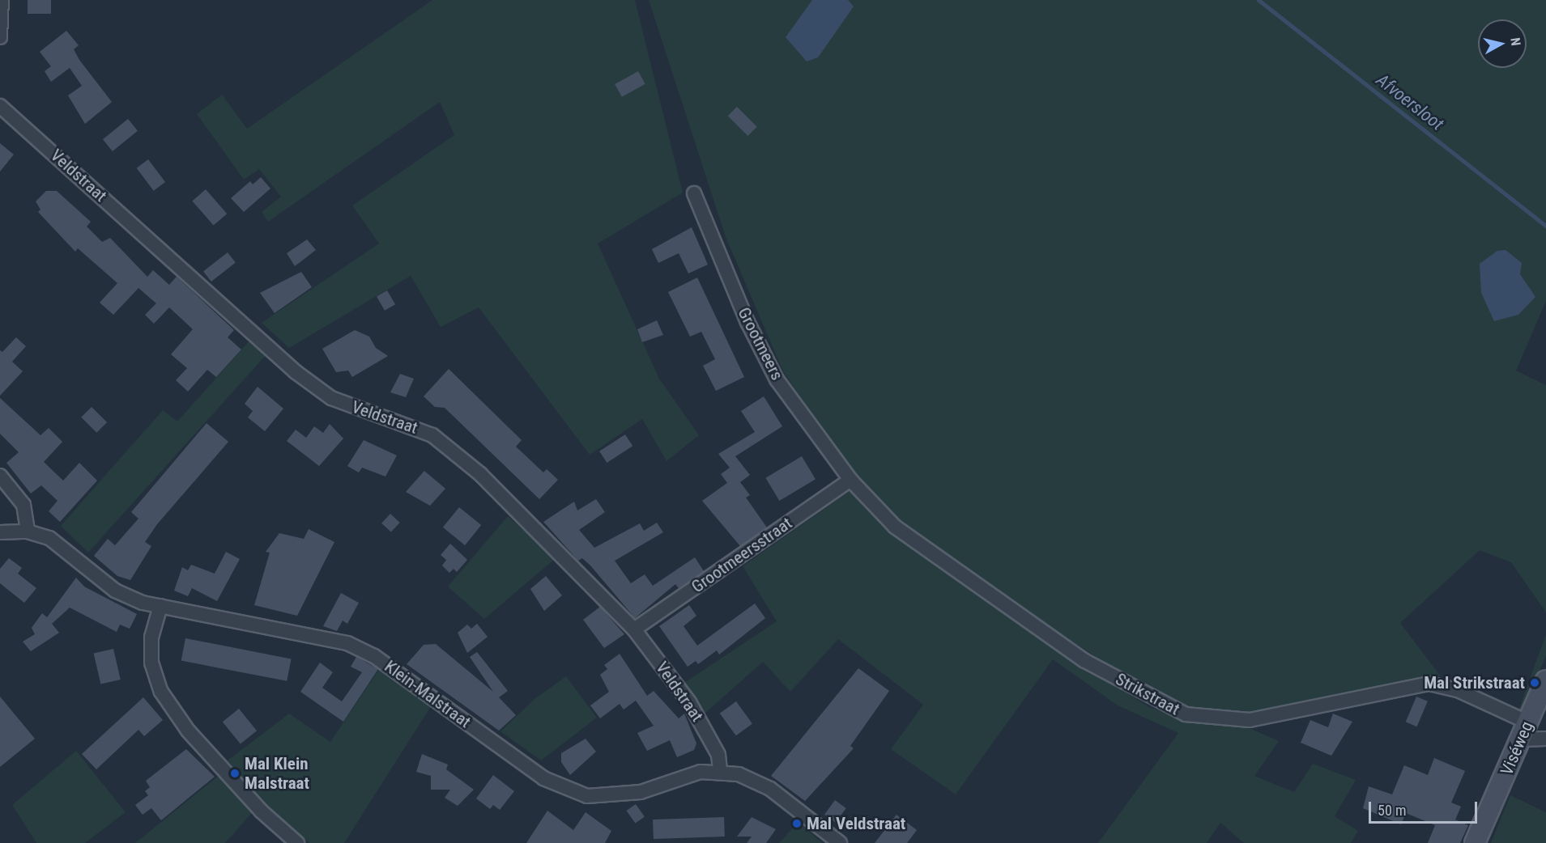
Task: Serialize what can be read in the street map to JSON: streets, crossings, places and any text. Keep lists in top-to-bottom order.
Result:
{
  "streets": {
    "main road": ["Viséweg"],
    "street": [
      "Veldstraat",
      "Grootmeers",
      "Grootmeersstraat",
      "Klein-Malstraat",
      "Strikstraat"
    ]
  },
  "crossings": [
    ["Veldstraat", "Grootmeersstraat"],
    ["Veldstraat", "Klein-Malstraat"],
    ["Grootmeers", "Grootmeersstraat"],
    ["Grootmeers", "Strikstraat"],
    ["Grootmeersstraat", "Strikstraat"],
    ["Strikstraat", "Viséweg"]
  ],
  "water": ["Afvoersloot"],
  "places": ["Mal Strikstraat", "Mal Klein Malstraat", "Mal Veldstraat"],
  "scale_bar": "50 m",
  "north": "right"
}
